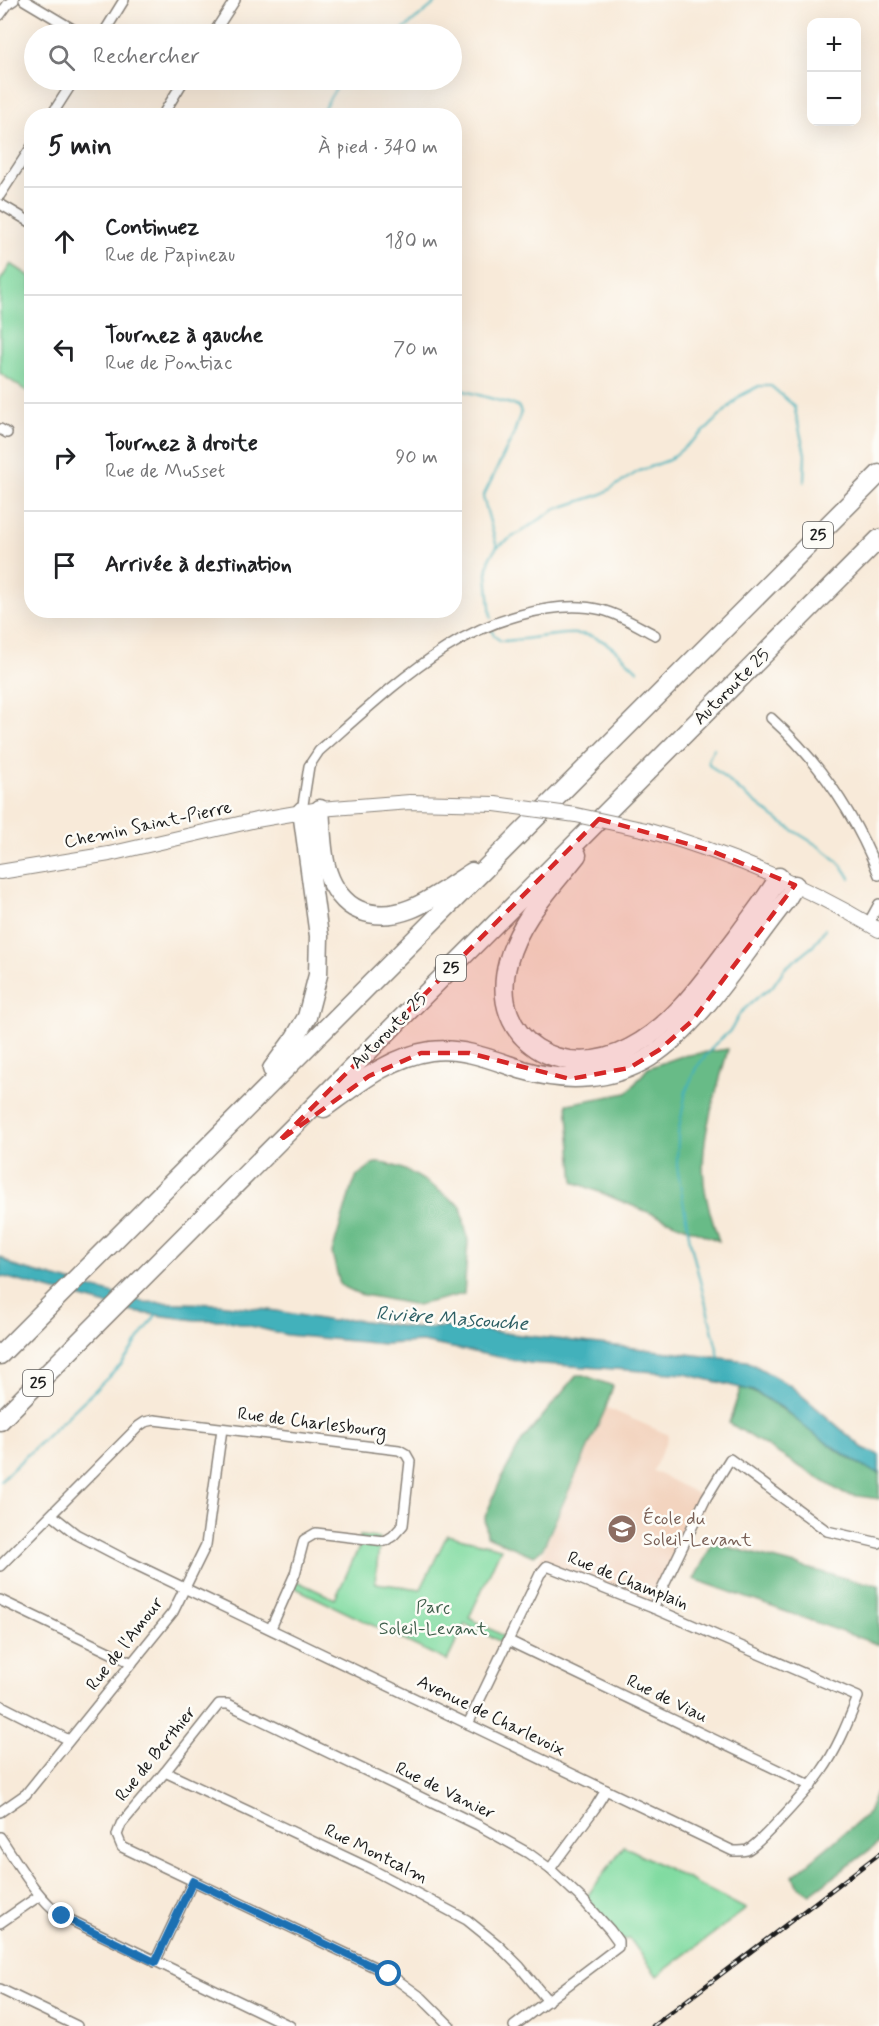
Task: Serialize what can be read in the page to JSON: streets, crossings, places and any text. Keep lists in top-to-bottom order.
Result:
{
  "streets": {
    "highway": ["25", "Autoroute 25"],
    "street": [
      "Chemin Saint-Pierre",
      "Rue de Charlesbourg",
      "Rue de Champlain",
      "Rue de l'Amour",
      "Rue de Viau",
      "Avenue de Charlevoix",
      "Rue de Berthier",
      "Rue de Vanier",
      "Rue Montcalm"
    ]
  },
  "crossings": [
    ["Rue de Charlesbourg", "Rue de l'Amour"],
    ["Rue de Charlesbourg", "Avenue de Charlevoix"],
    ["Rue de Champlain", "Rue de Viau"],
    ["Rue de Champlain", "Avenue de Charlevoix"],
    ["Rue de l'Amour", "Avenue de Charlevoix"],
    ["Rue de Viau", "Avenue de Charlevoix"],
    ["Rue de Berthier", "Rue de Vanier"],
    ["Rue de Berthier", "Rue Montcalm"],
    ["Rue de Vanier", "Rue Montcalm"]
  ],
  "water": ["Rivière Mascouche"],
  "parks": ["Parc Soleil-Levant"],
  "places": {
    "school or university": ["École du Soleil-Levant"]
  },
  "page": {
    "map_buttons": ["+", "−"],
    "search": "Rechercher",
    "heading": ["5 min", "À pied · 340 m"],
    "list": [
      ["Continuez", "Rue de Papineau", "180 m"],
      ["Tournez à gauche", "Rue de Pontiac", "70 m"],
      ["Tournez à droite", "Rue de Musset", "90 m"],
      "Arrivée à destination"
    ]
  }
}
